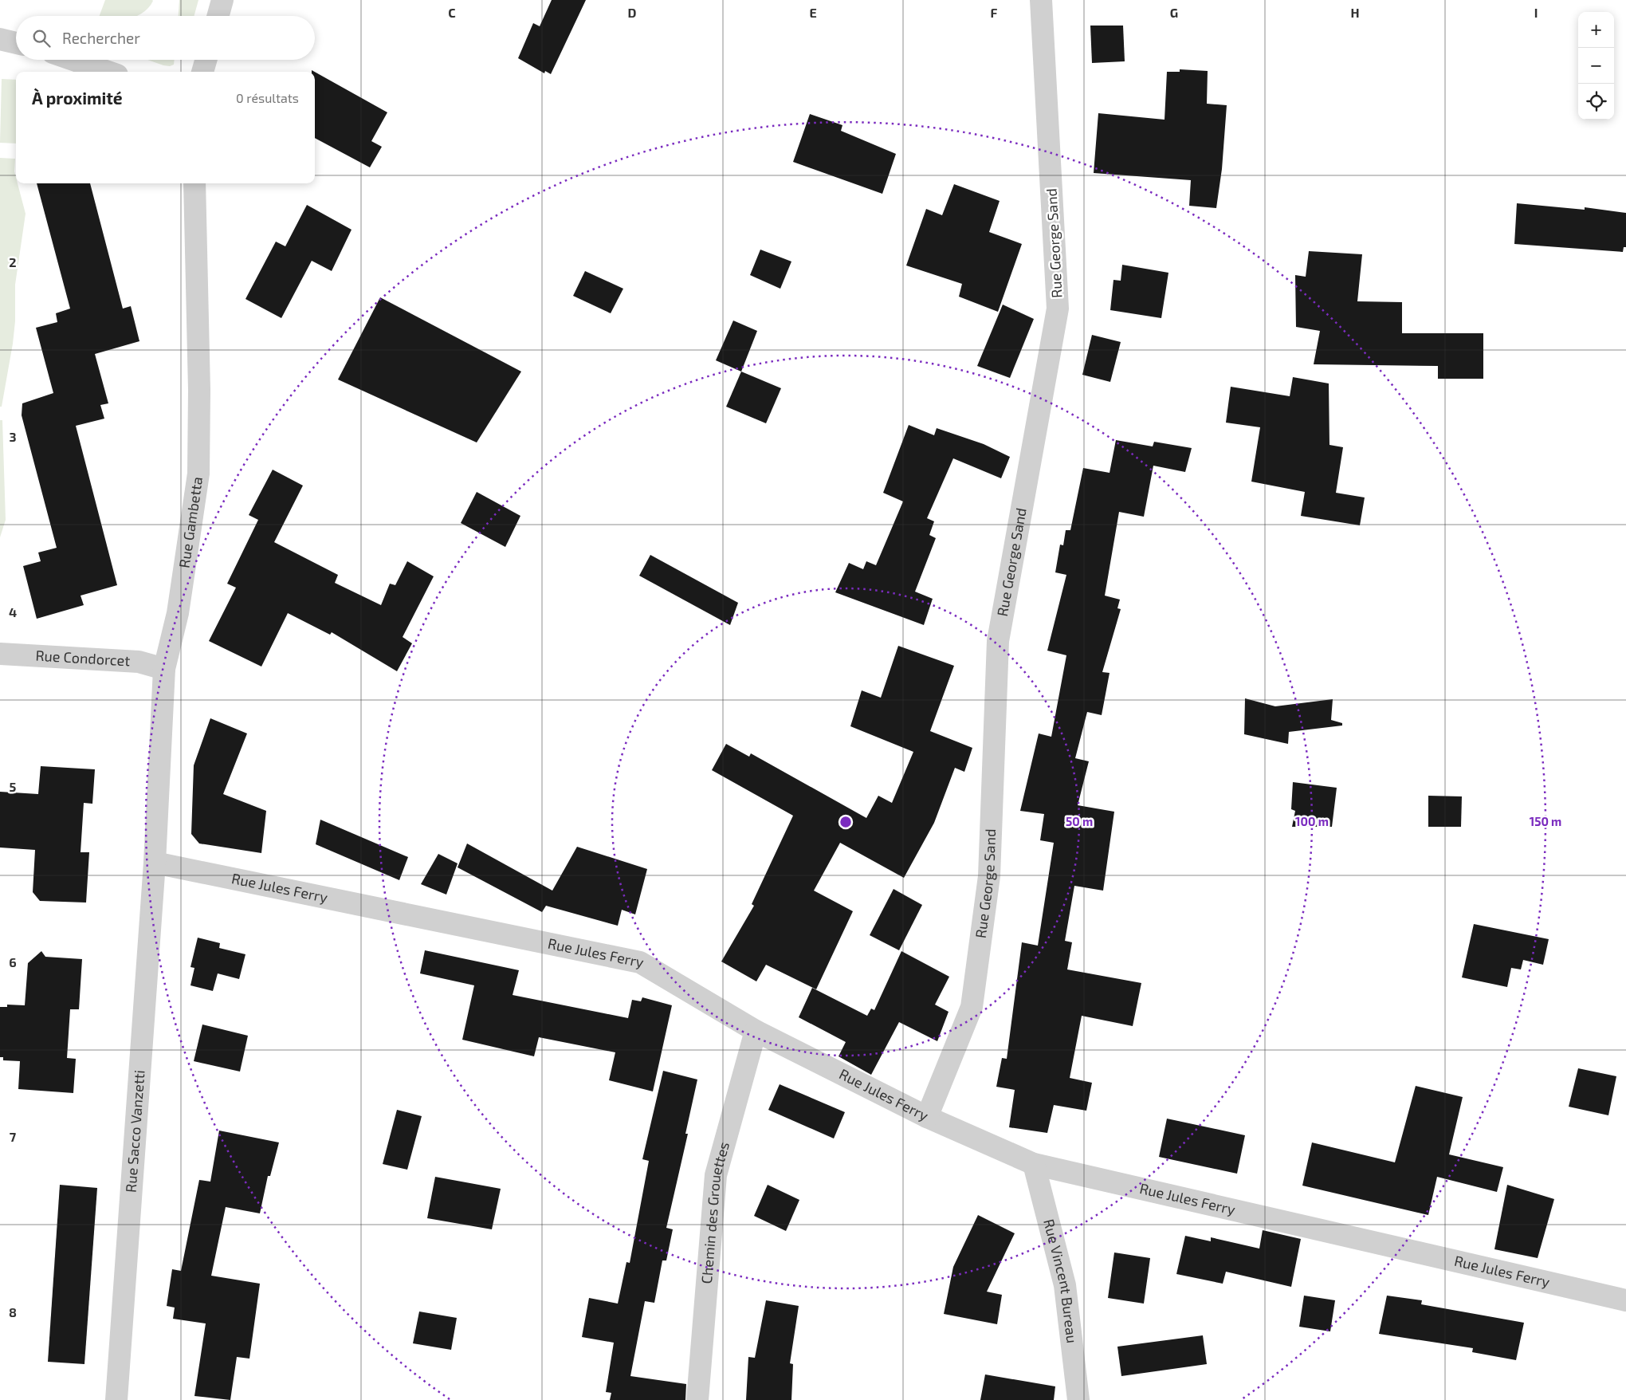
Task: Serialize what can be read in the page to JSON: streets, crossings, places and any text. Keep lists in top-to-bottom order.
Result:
{
  "streets": {
    "street": [
      "Rue George Sand",
      "Rue Gambetta",
      "Rue Condorcet",
      "Rue Jules Ferry",
      "Rue Sacco Vanzetti",
      "Chemin des Grouettes",
      "Rue Vincent Bureau"
    ]
  },
  "crossings": [
    ["Rue George Sand", "Rue Jules Ferry"],
    ["Rue Gambetta", "Rue Condorcet"],
    ["Rue Gambetta", "Rue Jules Ferry"],
    ["Rue Gambetta", "Rue Sacco Vanzetti"],
    ["Rue Jules Ferry", "Rue Sacco Vanzetti"],
    ["Rue Jules Ferry", "Chemin des Grouettes"],
    ["Rue Jules Ferry", "Rue Vincent Bureau"]
  ],
  "page": {
    "map_buttons": ["+", "−"],
    "search": "Rechercher",
    "heading": ["À proximité", "0 résultats"]
  },
  "grid": {
    "columns": [
      "C",
      "D",
      "E",
      "F",
      "G",
      "H",
      "I"
    ],
    "rows": [
      "2",
      "3",
      "4",
      "5",
      "6",
      "7",
      "8"
    ]
  },
  "rings": ["50 m", "100 m", "150 m"]
}
